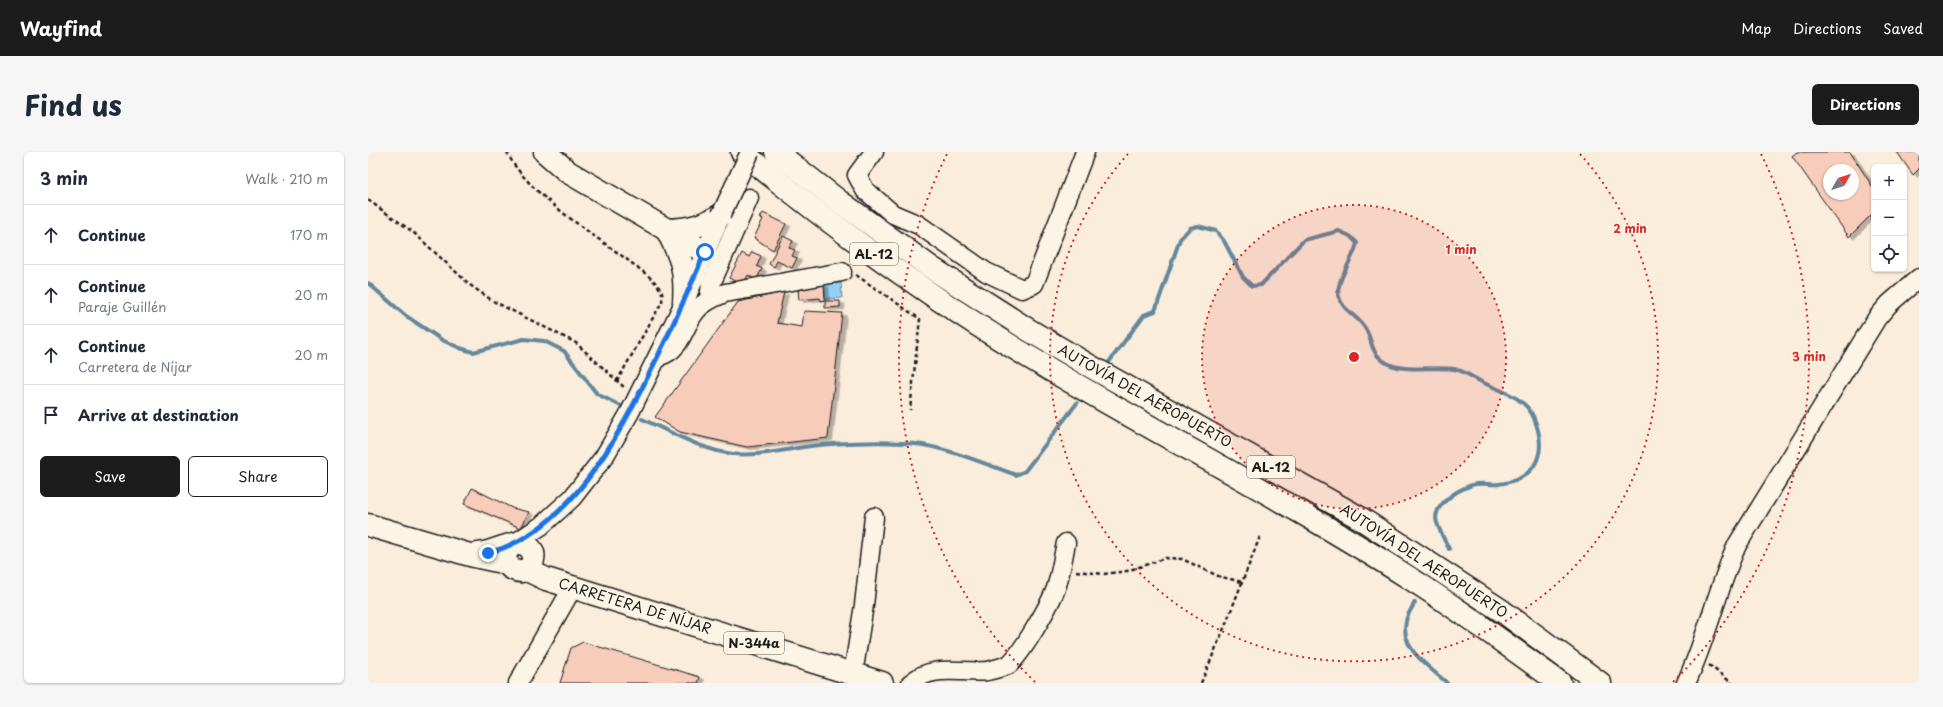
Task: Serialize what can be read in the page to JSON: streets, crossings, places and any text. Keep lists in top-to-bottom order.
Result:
{
  "streets": {
    "main road": [
      "AL-12",
      "AUTOVÍA DEL AEROPUERTO",
      "CARRETERA DE NÍJAR",
      "N-344a"
    ]
  },
  "north": "top right",
  "page": {
    "header": "Wayfind",
    "nav": ["Map", "Directions", "Saved"],
    "title": "Find us",
    "buttons": [
      "Directions",
      ["Save", "Share"]
    ],
    "heading": ["3 min", "Walk · 210 m"],
    "map_buttons": ["+", "−"],
    "list": [
      ["Continue", "170 m"],
      ["Continue", "Paraje Guillén", "20 m"],
      ["Continue", "Carretera de Níjar", "20 m"],
      "Arrive at destination"
    ]
  },
  "rings": ["2 min", "1 min", "3 min"]
}
